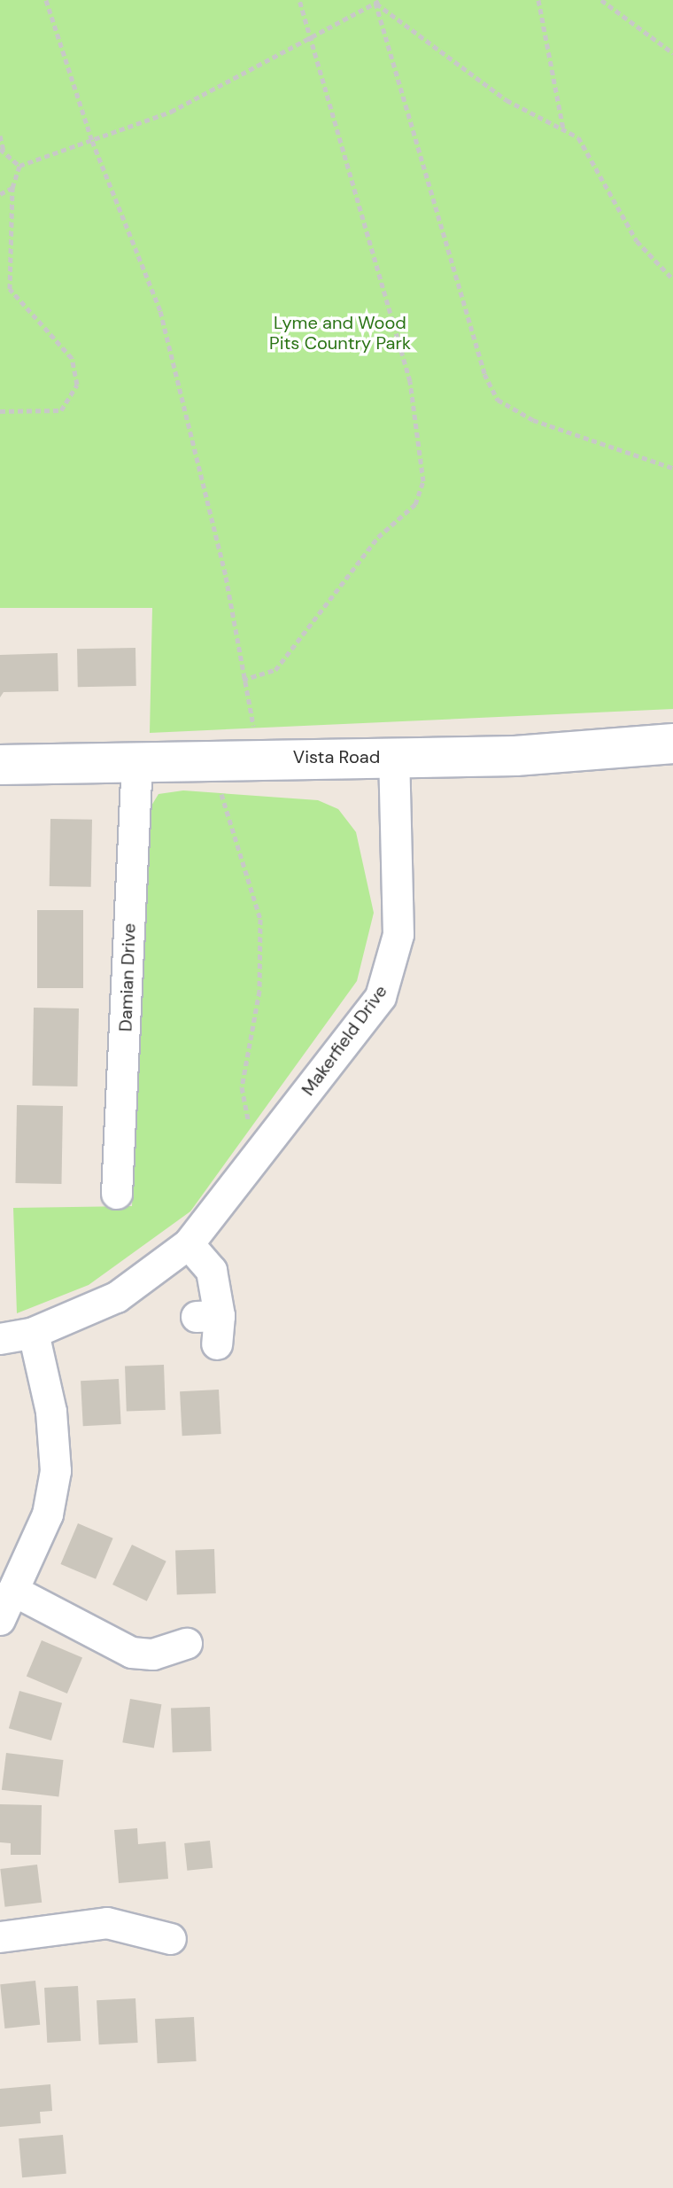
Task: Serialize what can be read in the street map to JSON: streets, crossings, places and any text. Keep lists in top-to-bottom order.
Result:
{
  "streets": {
    "main road": ["Vista Road"],
    "street": ["Damian Drive", "Makerfield Drive"]
  },
  "crossings": [
    ["Vista Road", "Damian Drive"],
    ["Vista Road", "Makerfield Drive"]
  ],
  "parks": ["Lyme and Wood Pits Country Park"]
}
